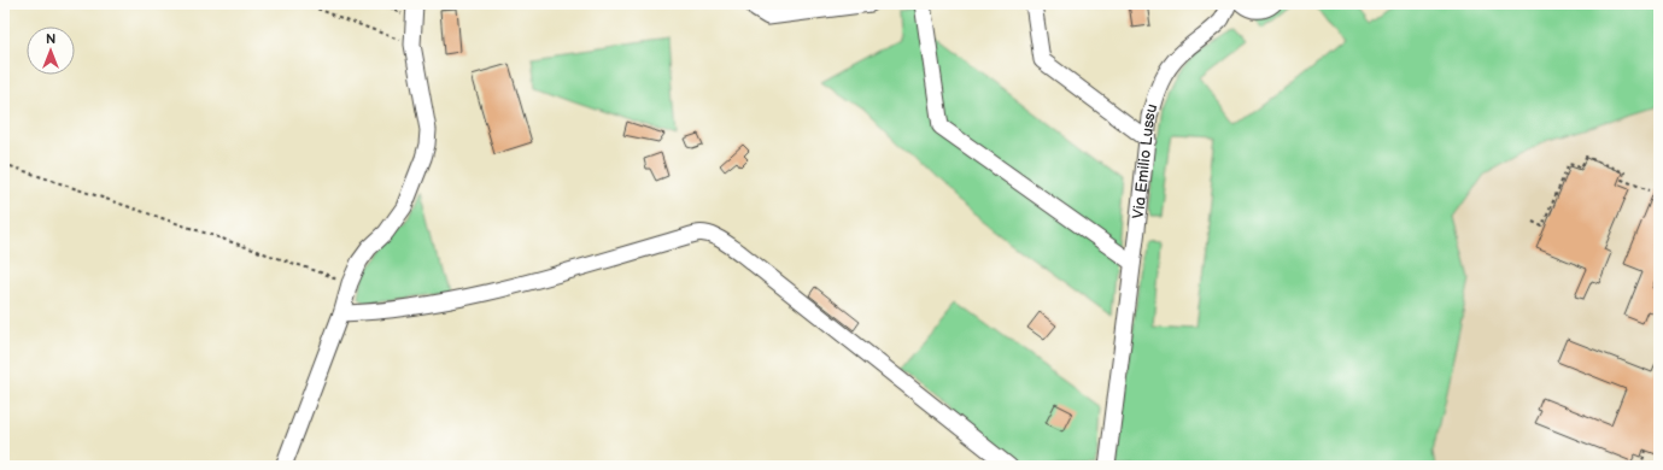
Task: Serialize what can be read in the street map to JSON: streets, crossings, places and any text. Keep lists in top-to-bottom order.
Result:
{
  "streets": {
    "street": ["Via Emilio Lussu"]
  },
  "north": "top"
}
